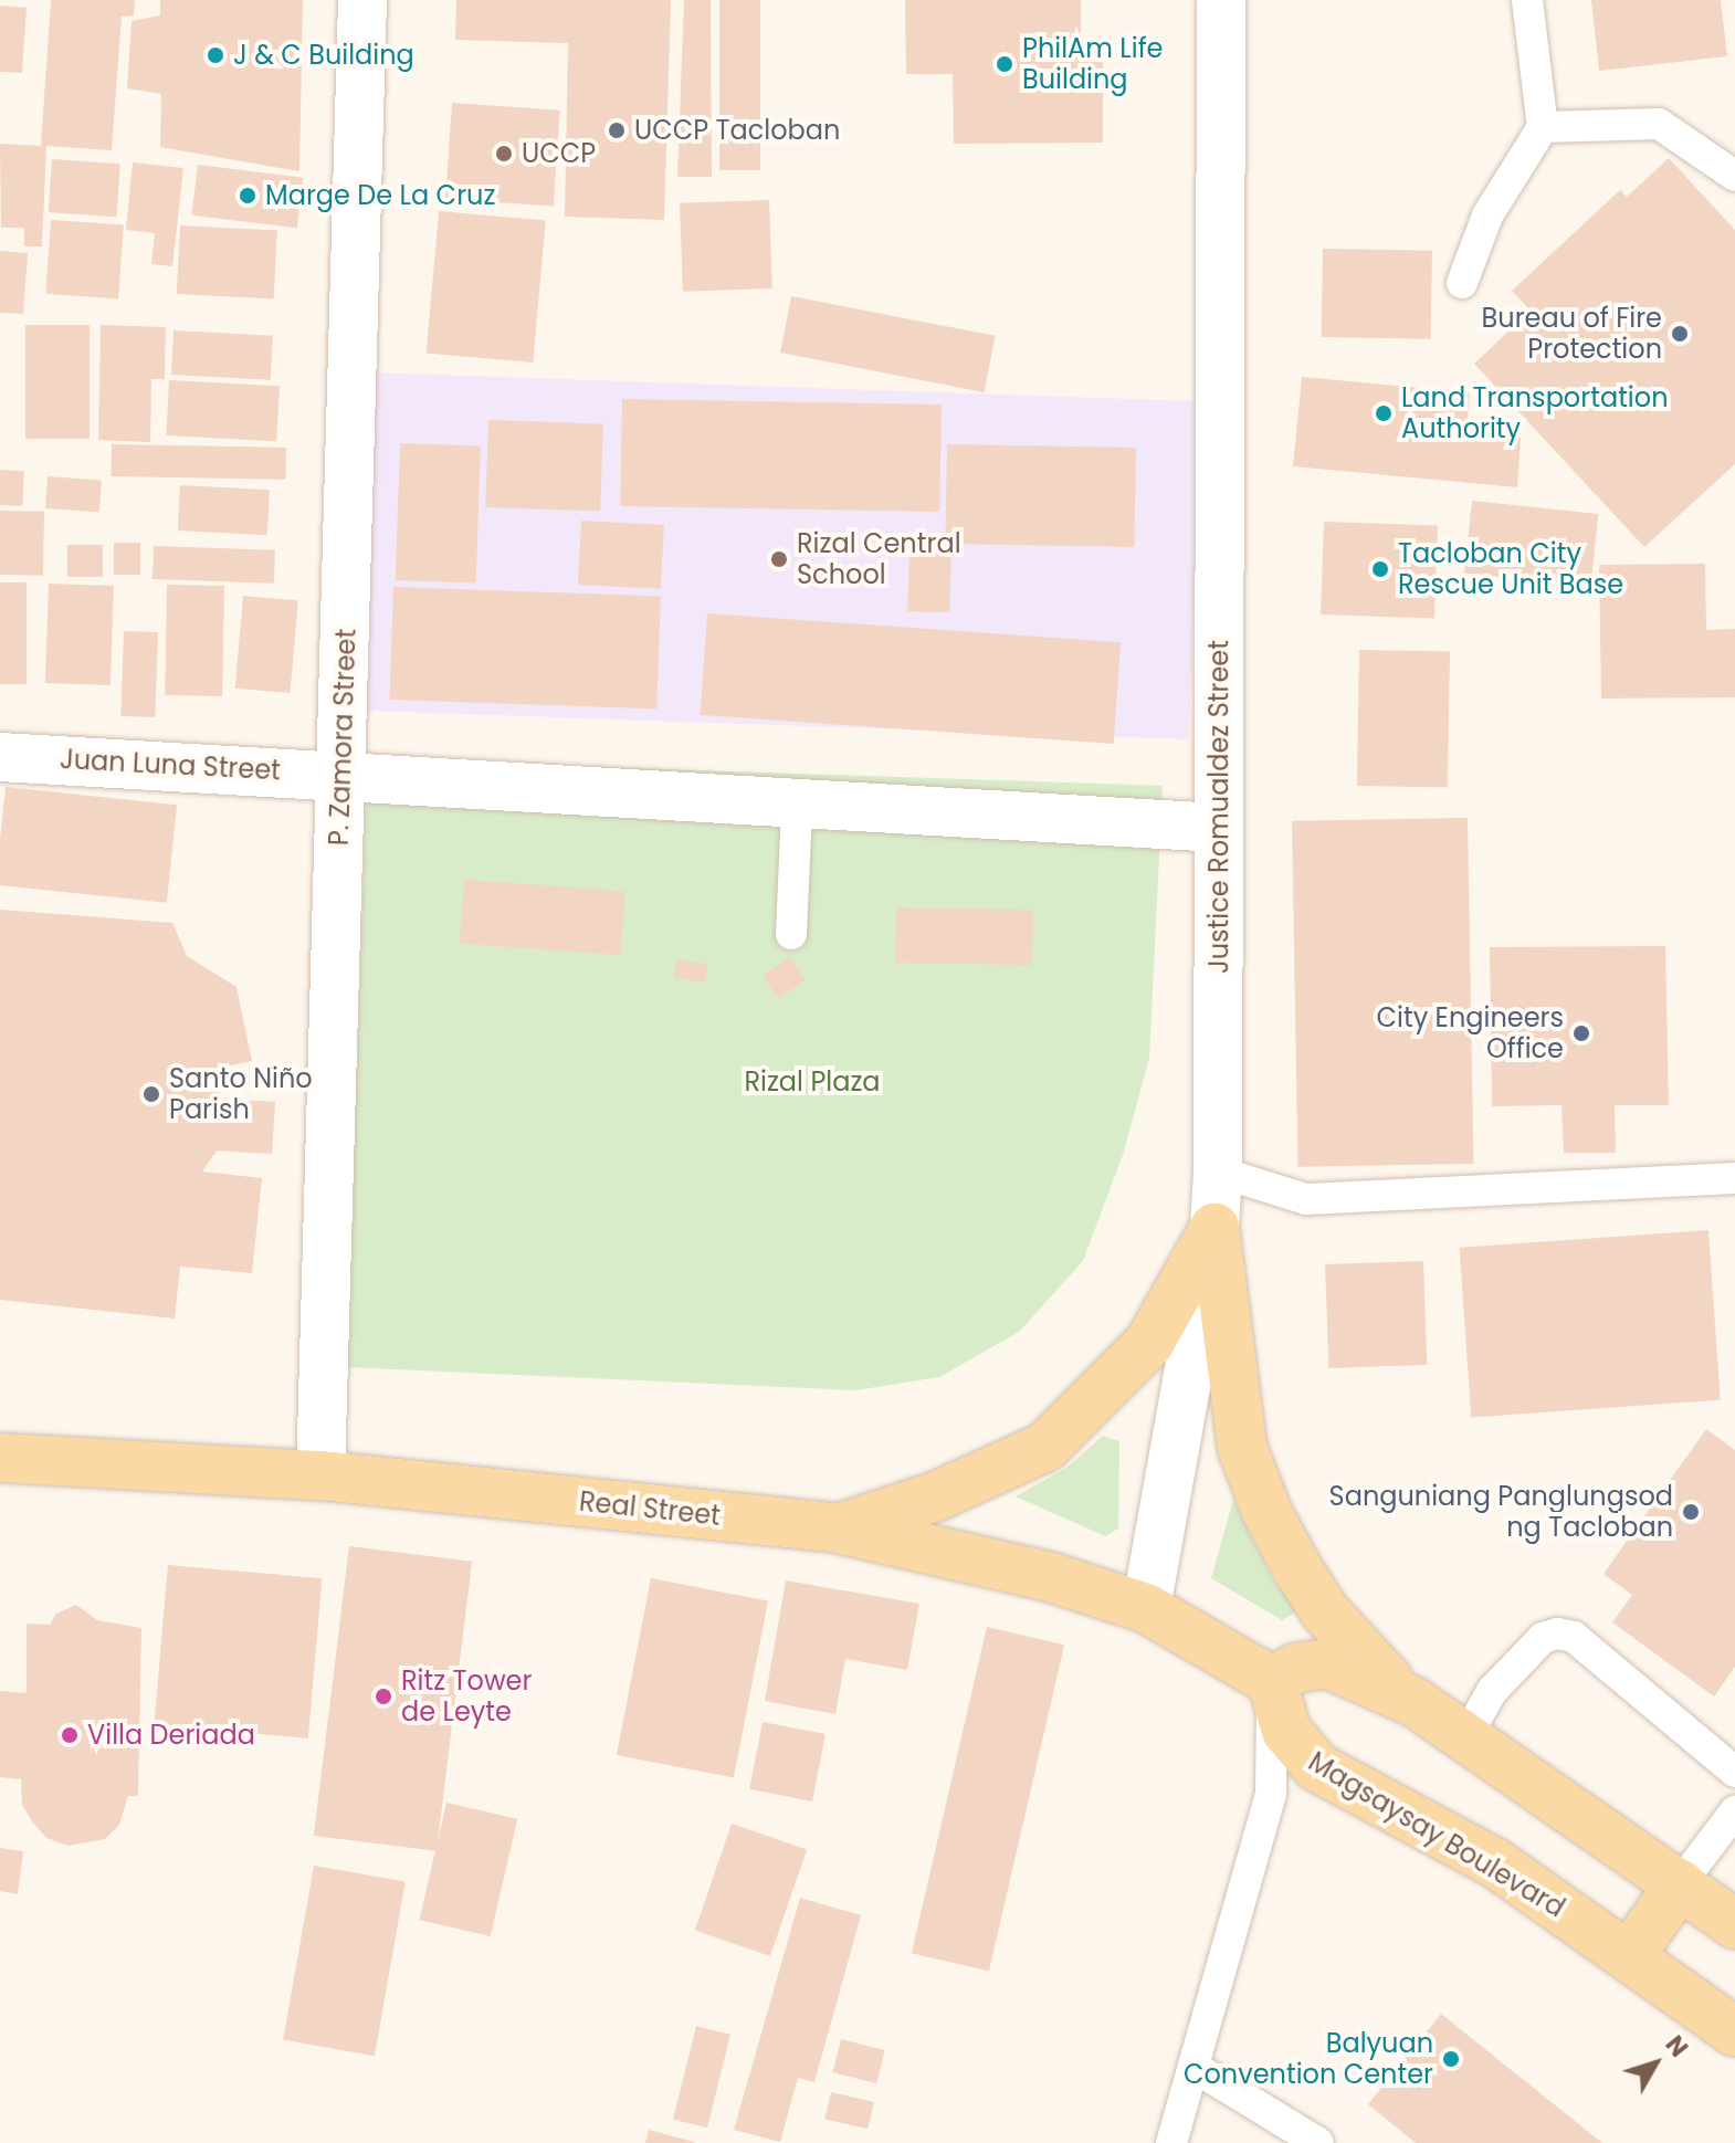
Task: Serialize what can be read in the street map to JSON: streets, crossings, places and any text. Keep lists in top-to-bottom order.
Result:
{
  "streets": {
    "main road": ["Real Street", "Magsaysay Boulevard"],
    "street": ["P. Zamora Street", "Juan Luna Street", "Justice Romualdez Street"]
  },
  "crossings": [
    ["P. Zamora Street", "Juan Luna Street"],
    ["P. Zamora Street", "Real Street"],
    ["Juan Luna Street", "Justice Romualdez Street"],
    ["Justice Romualdez Street", "Real Street"],
    ["Real Street", "Magsaysay Boulevard"]
  ],
  "parks": ["Rizal Plaza"],
  "places": [
    "J & C Building",
    "PhilAm Life Building",
    "UCCP Tacloban",
    "UCCP",
    "Marge De La Cruz",
    "Bureau of Fire Protection",
    "Land Transportation Authority",
    "Rizal Central School",
    "Tacloban City Rescue Unit Base",
    "City Engineers Office",
    "Santo Niño Parish",
    "Sanguniang Panglungsod ng Tacloban",
    "Ritz Tower de Leyte",
    "Villa Deriada",
    "Balyuan Convention Center"
  ],
  "north": "top right"
}
